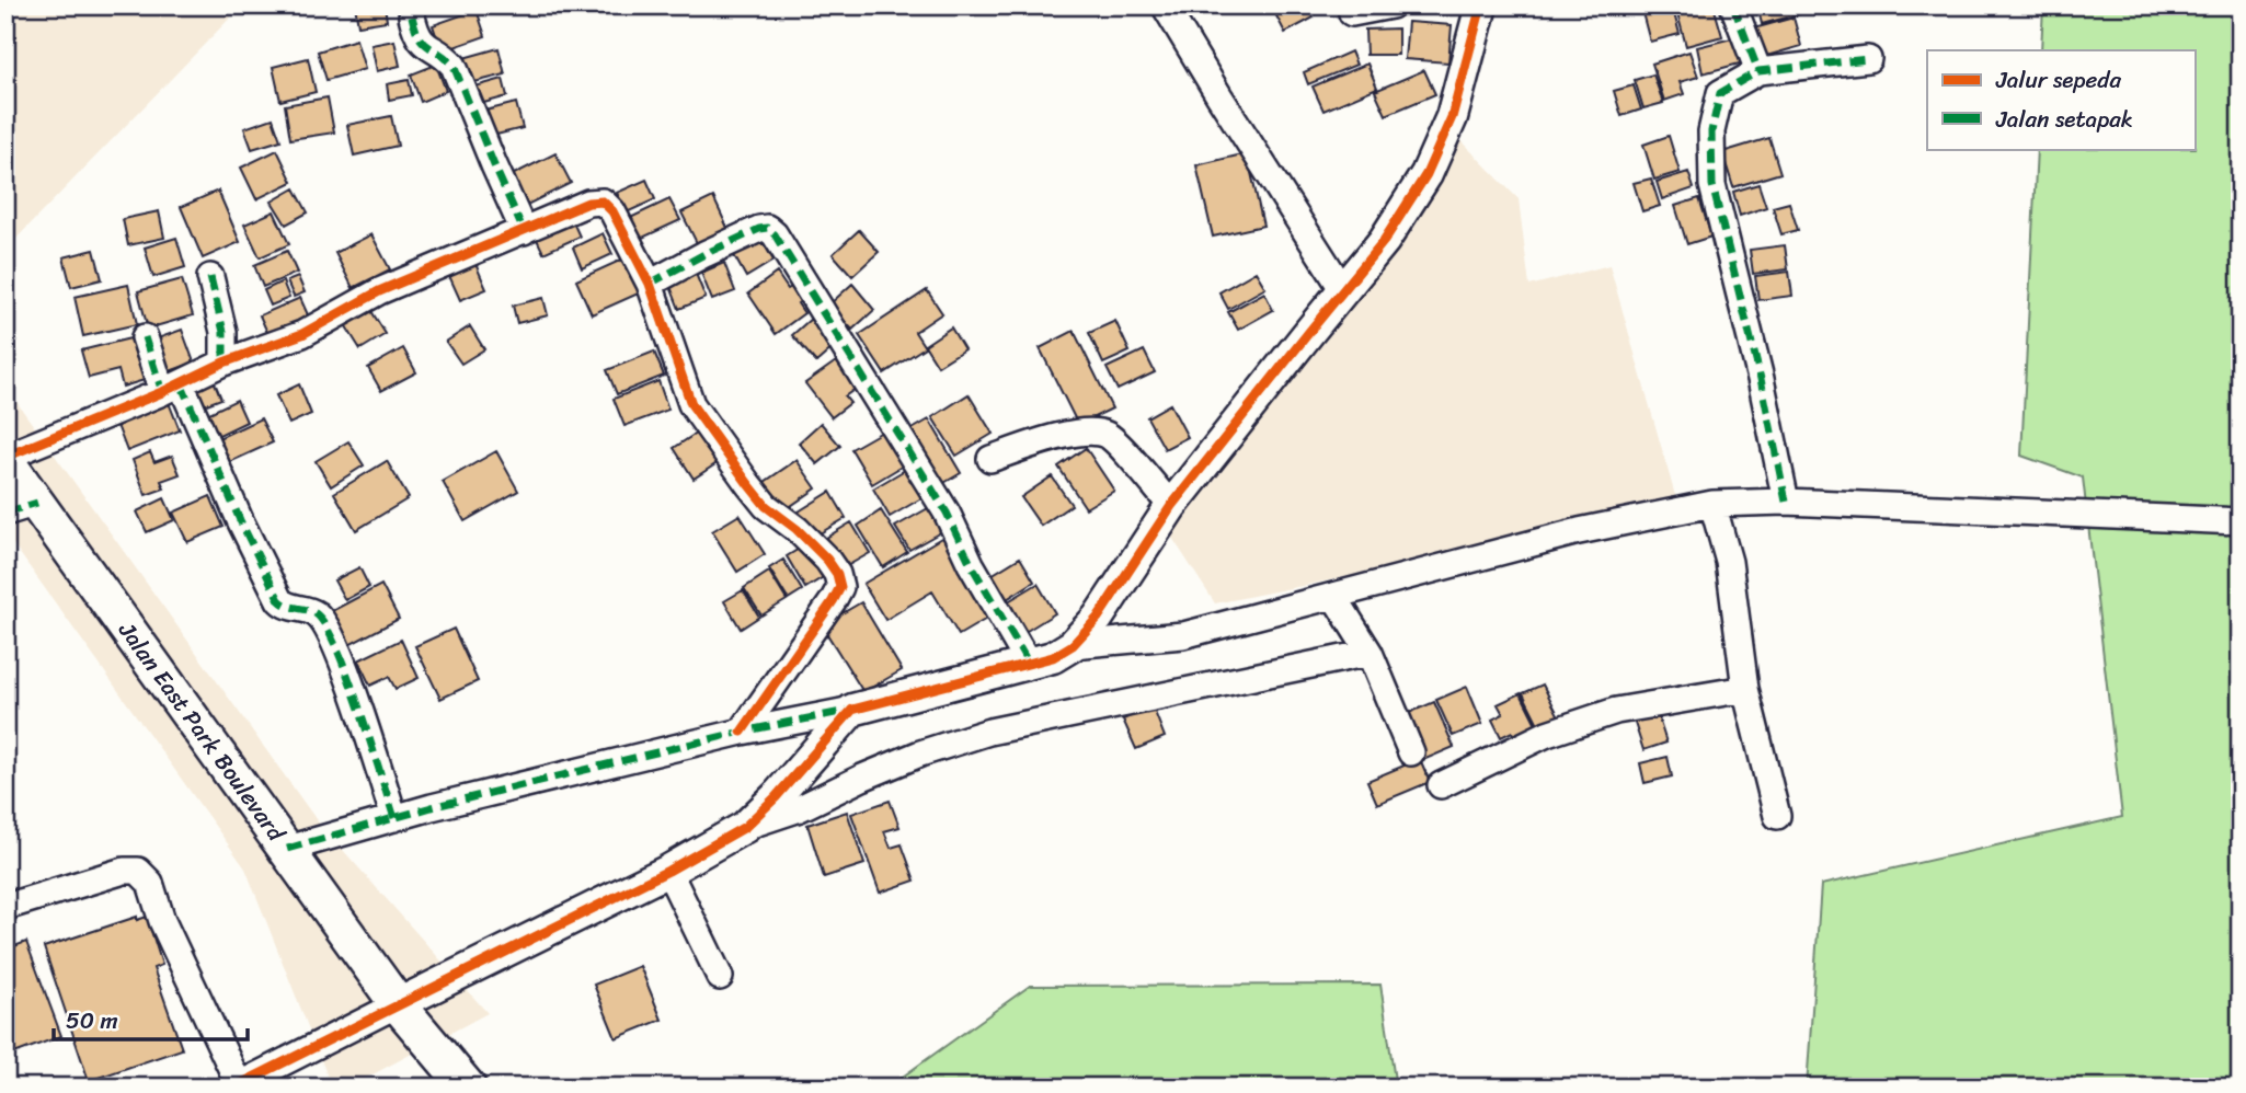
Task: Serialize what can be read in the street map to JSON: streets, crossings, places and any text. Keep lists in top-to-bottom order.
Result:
{
  "streets": {
    "main road": ["Jalan East Park Boulevard"]
  },
  "legend": ["Jalur sepeda", "Jalan setapak"],
  "scale_bar": "50 m"
}
